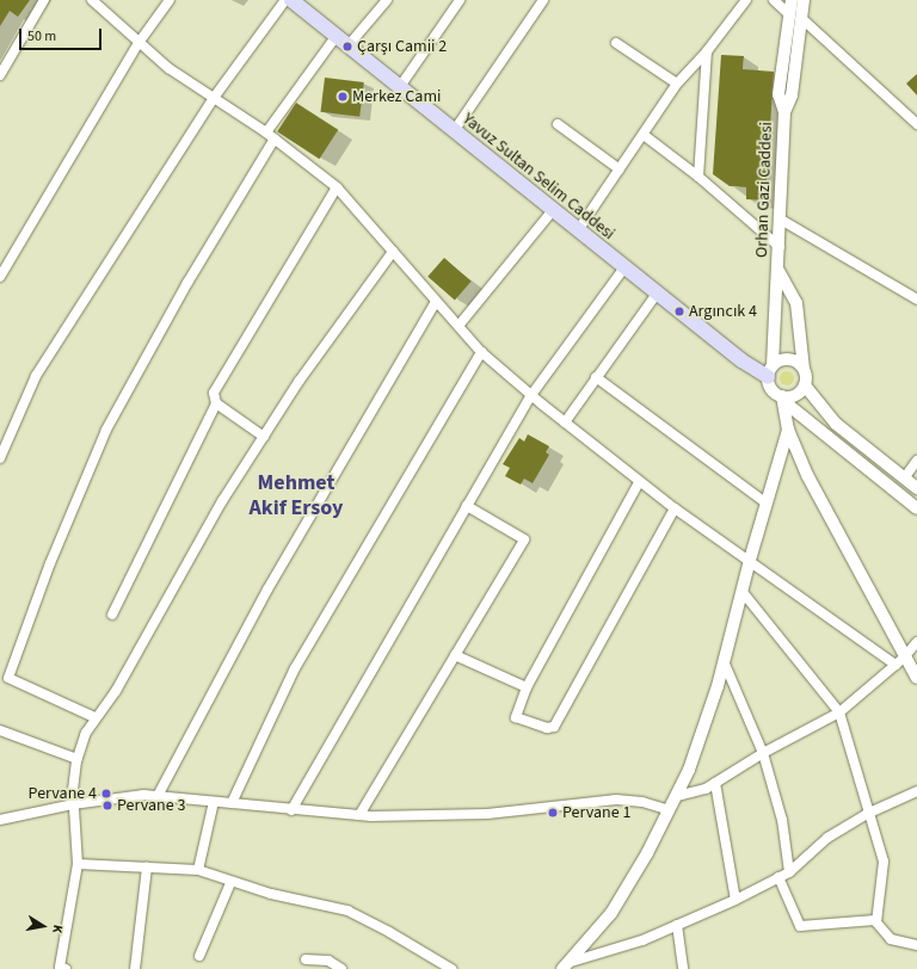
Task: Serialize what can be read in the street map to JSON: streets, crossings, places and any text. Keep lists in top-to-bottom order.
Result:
{
  "streets": {
    "main road": ["Yavuz Sultan Selim Caddesi"],
    "street": ["Orhan Gazi Caddesi"]
  },
  "crossings": [
    ["Yavuz Sultan Selim Caddesi", "Orhan Gazi Caddesi"]
  ],
  "districts": ["Mehmet Akif Ersoy"],
  "places": [
    "Çarşı Camii 2",
    "Merkez Cami",
    "Argıncık 4",
    "Pervane 4",
    "Pervane 3",
    "Pervane 1"
  ],
  "scale_bar": "50 m",
  "north": "right"
}
